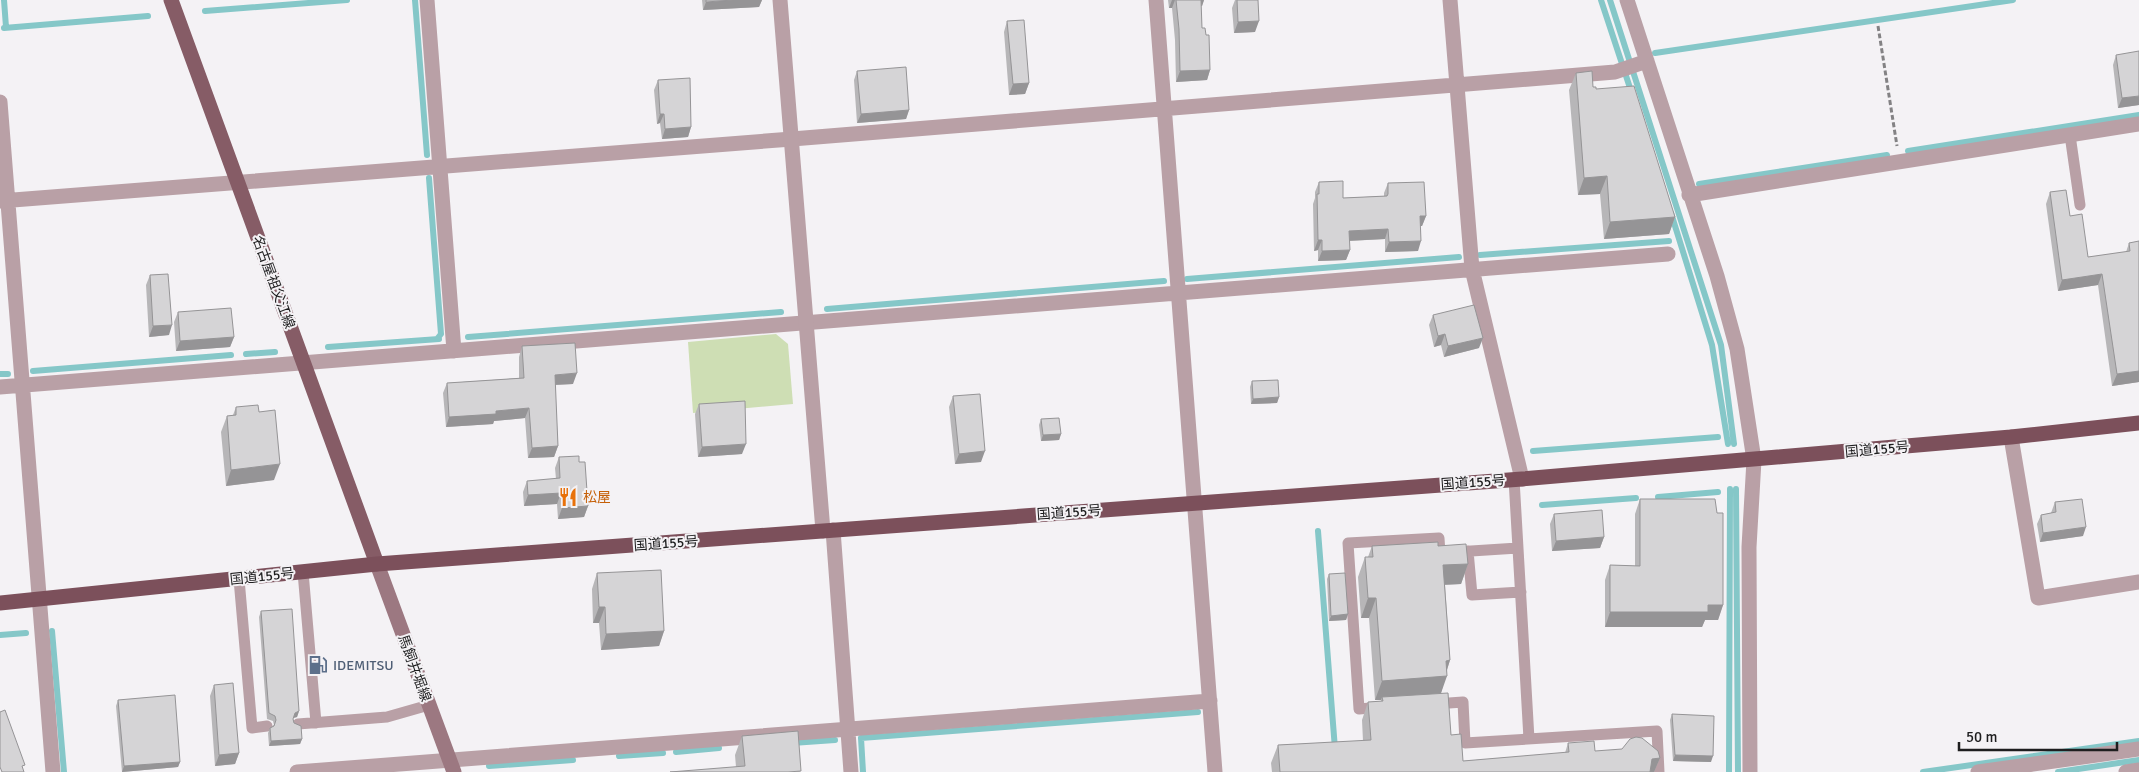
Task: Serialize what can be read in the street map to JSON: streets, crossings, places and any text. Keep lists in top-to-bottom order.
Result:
{
  "streets": {
    "highway": ["国道155号"],
    "main road": ["名古屋祖父江線", "馬飼井堀線"]
  },
  "crossings": [
    ["名古屋祖父江線", "国道155号"],
    ["名古屋祖父江線", "馬飼井堀線"],
    ["国道155号", "馬飼井堀線"]
  ],
  "places": {
    "restaurant": ["松屋"],
    "fuel station": ["IDEMITSU"]
  },
  "scale_bar": "50 m"
}
